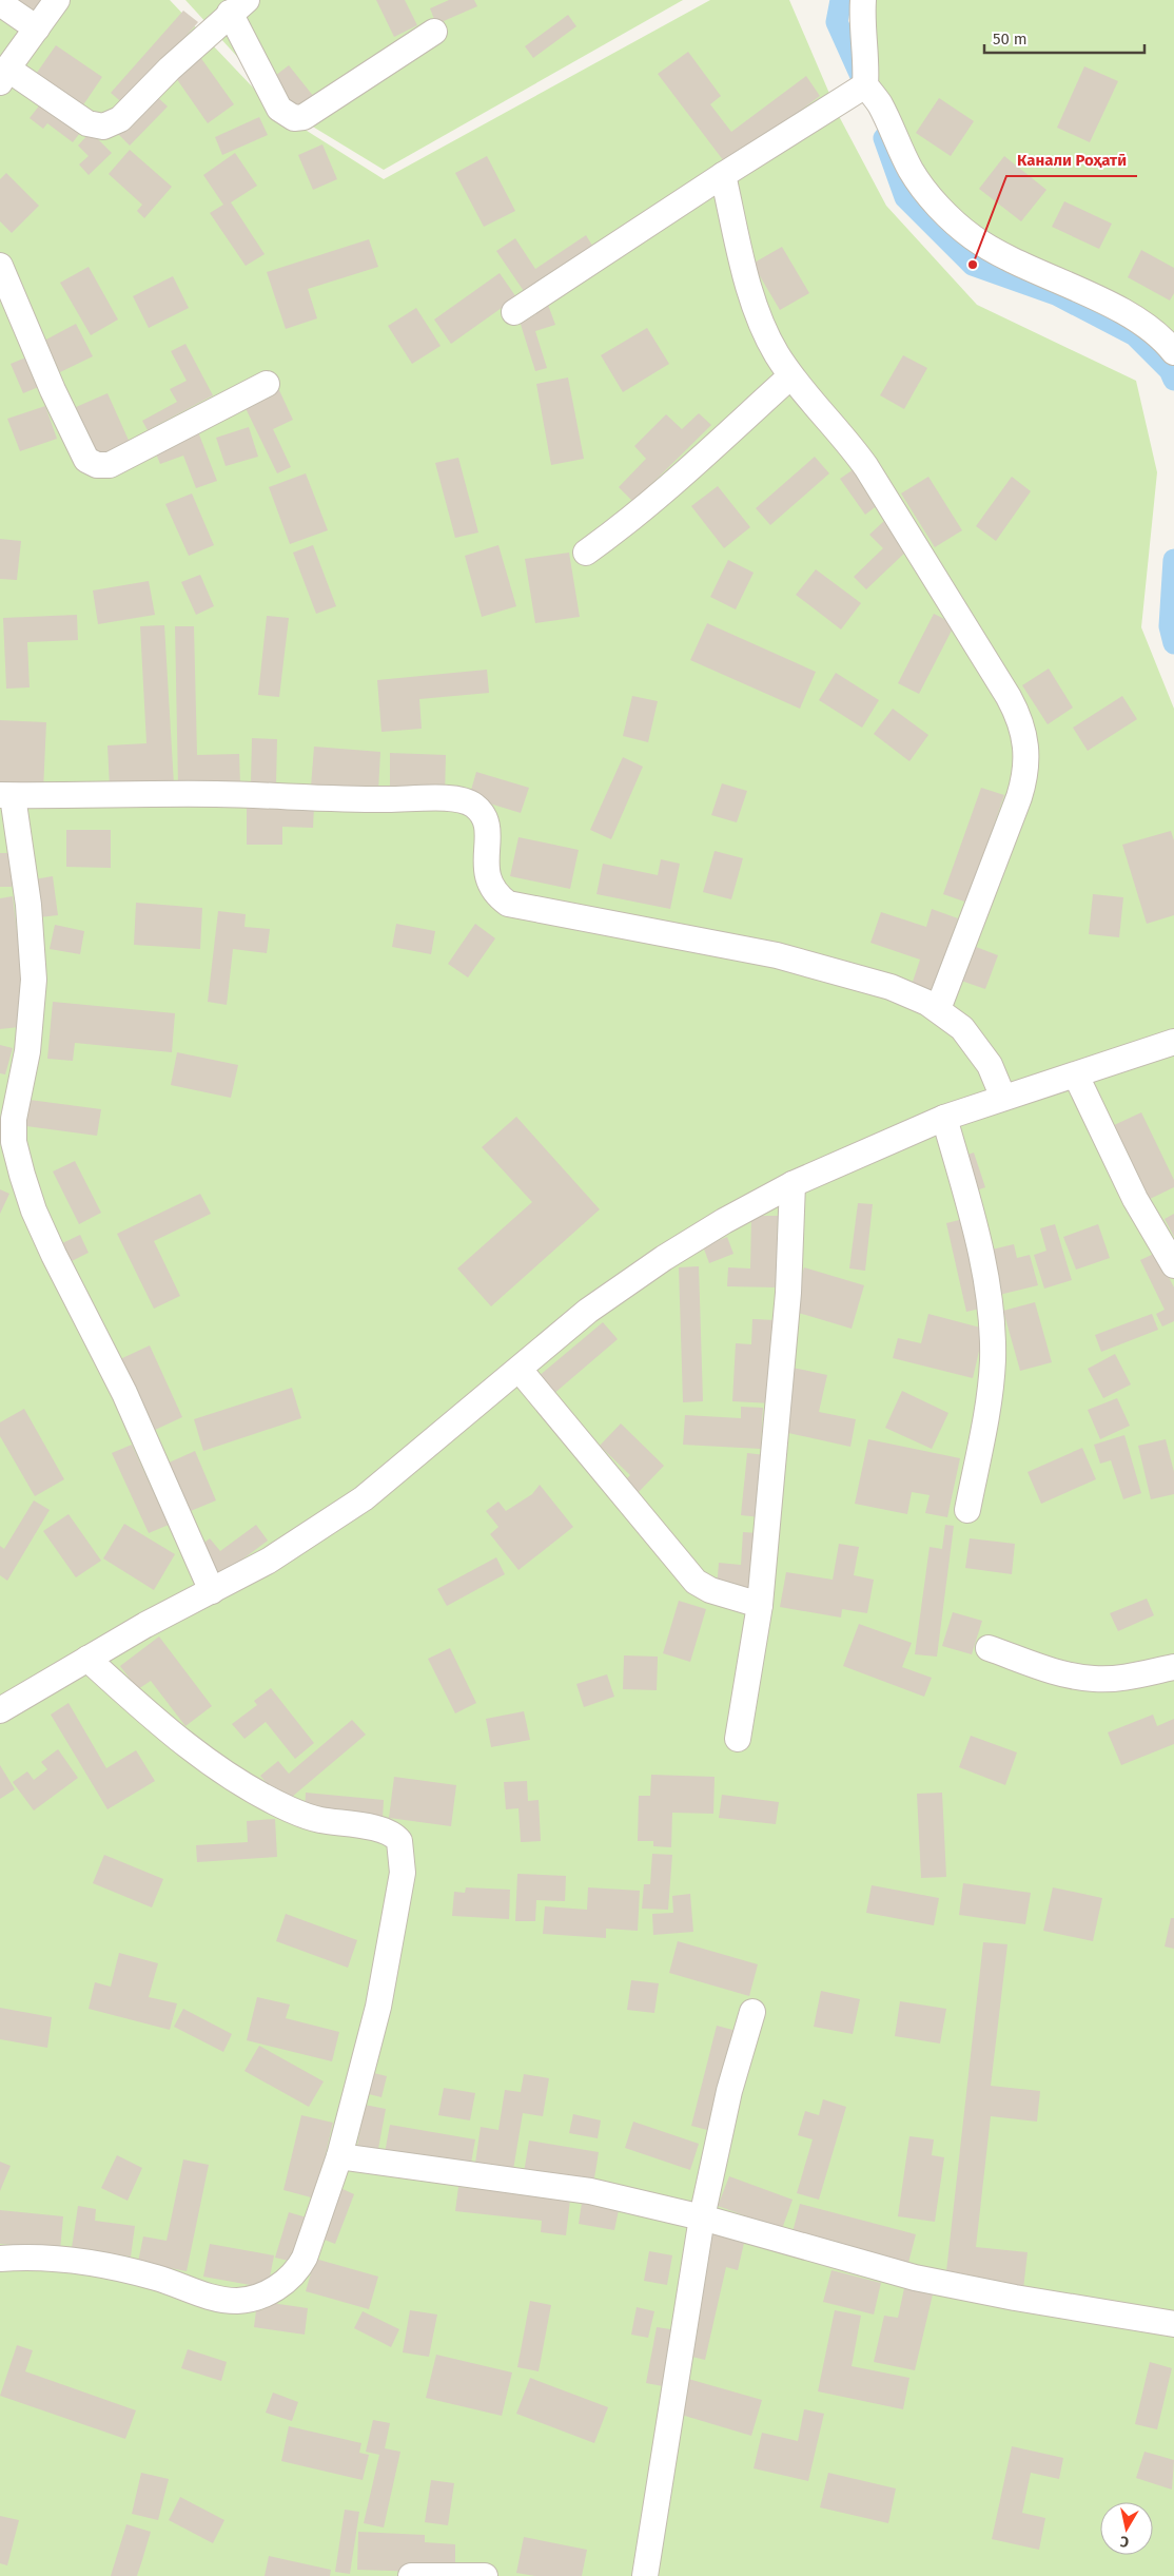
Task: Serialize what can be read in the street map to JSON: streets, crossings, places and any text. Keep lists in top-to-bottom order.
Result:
{
  "places": ["Канали Роҳатӣ"],
  "scale_bar": "50 m",
  "north": "bottom"
}
